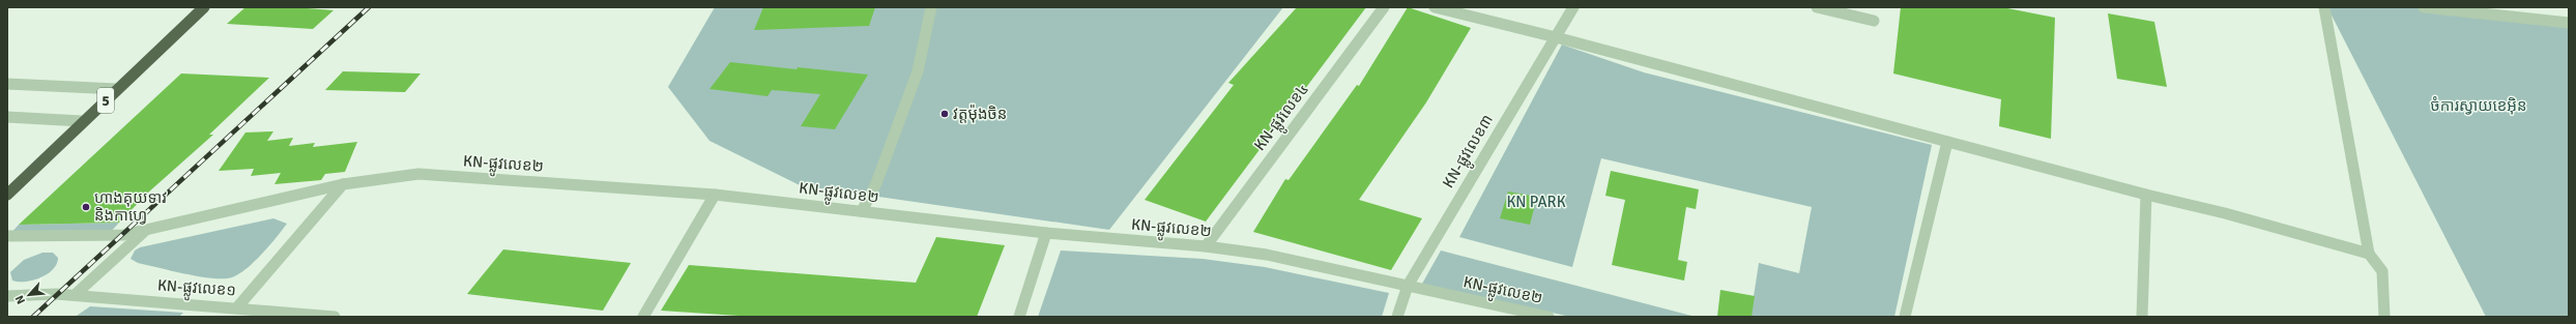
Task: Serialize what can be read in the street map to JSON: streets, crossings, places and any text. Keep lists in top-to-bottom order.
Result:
{
  "streets": {
    "highway": ["5"],
    "street": [
      "KN-ផ្លូវលេខ៤",
      "KN-ផ្លូវលេខ៣",
      "KN-ផ្លូវលេខ២",
      "KN-ផ្លូវលេខ១"
    ]
  },
  "crossings": [
    ["KN-ផ្លូវលេខ៤", "KN-ផ្លូវលេខ២"],
    ["KN-ផ្លូវលេខ៣", "KN-ផ្លូវលេខ២"]
  ],
  "parks": ["ចំការស្វាយខេអ៊ិន", "KN PARK"],
  "places": ["វត្តម៉ុងចិន", "ហាងគុយទាវ និងកាហ្វេ"],
  "north": "bottom left"
}
